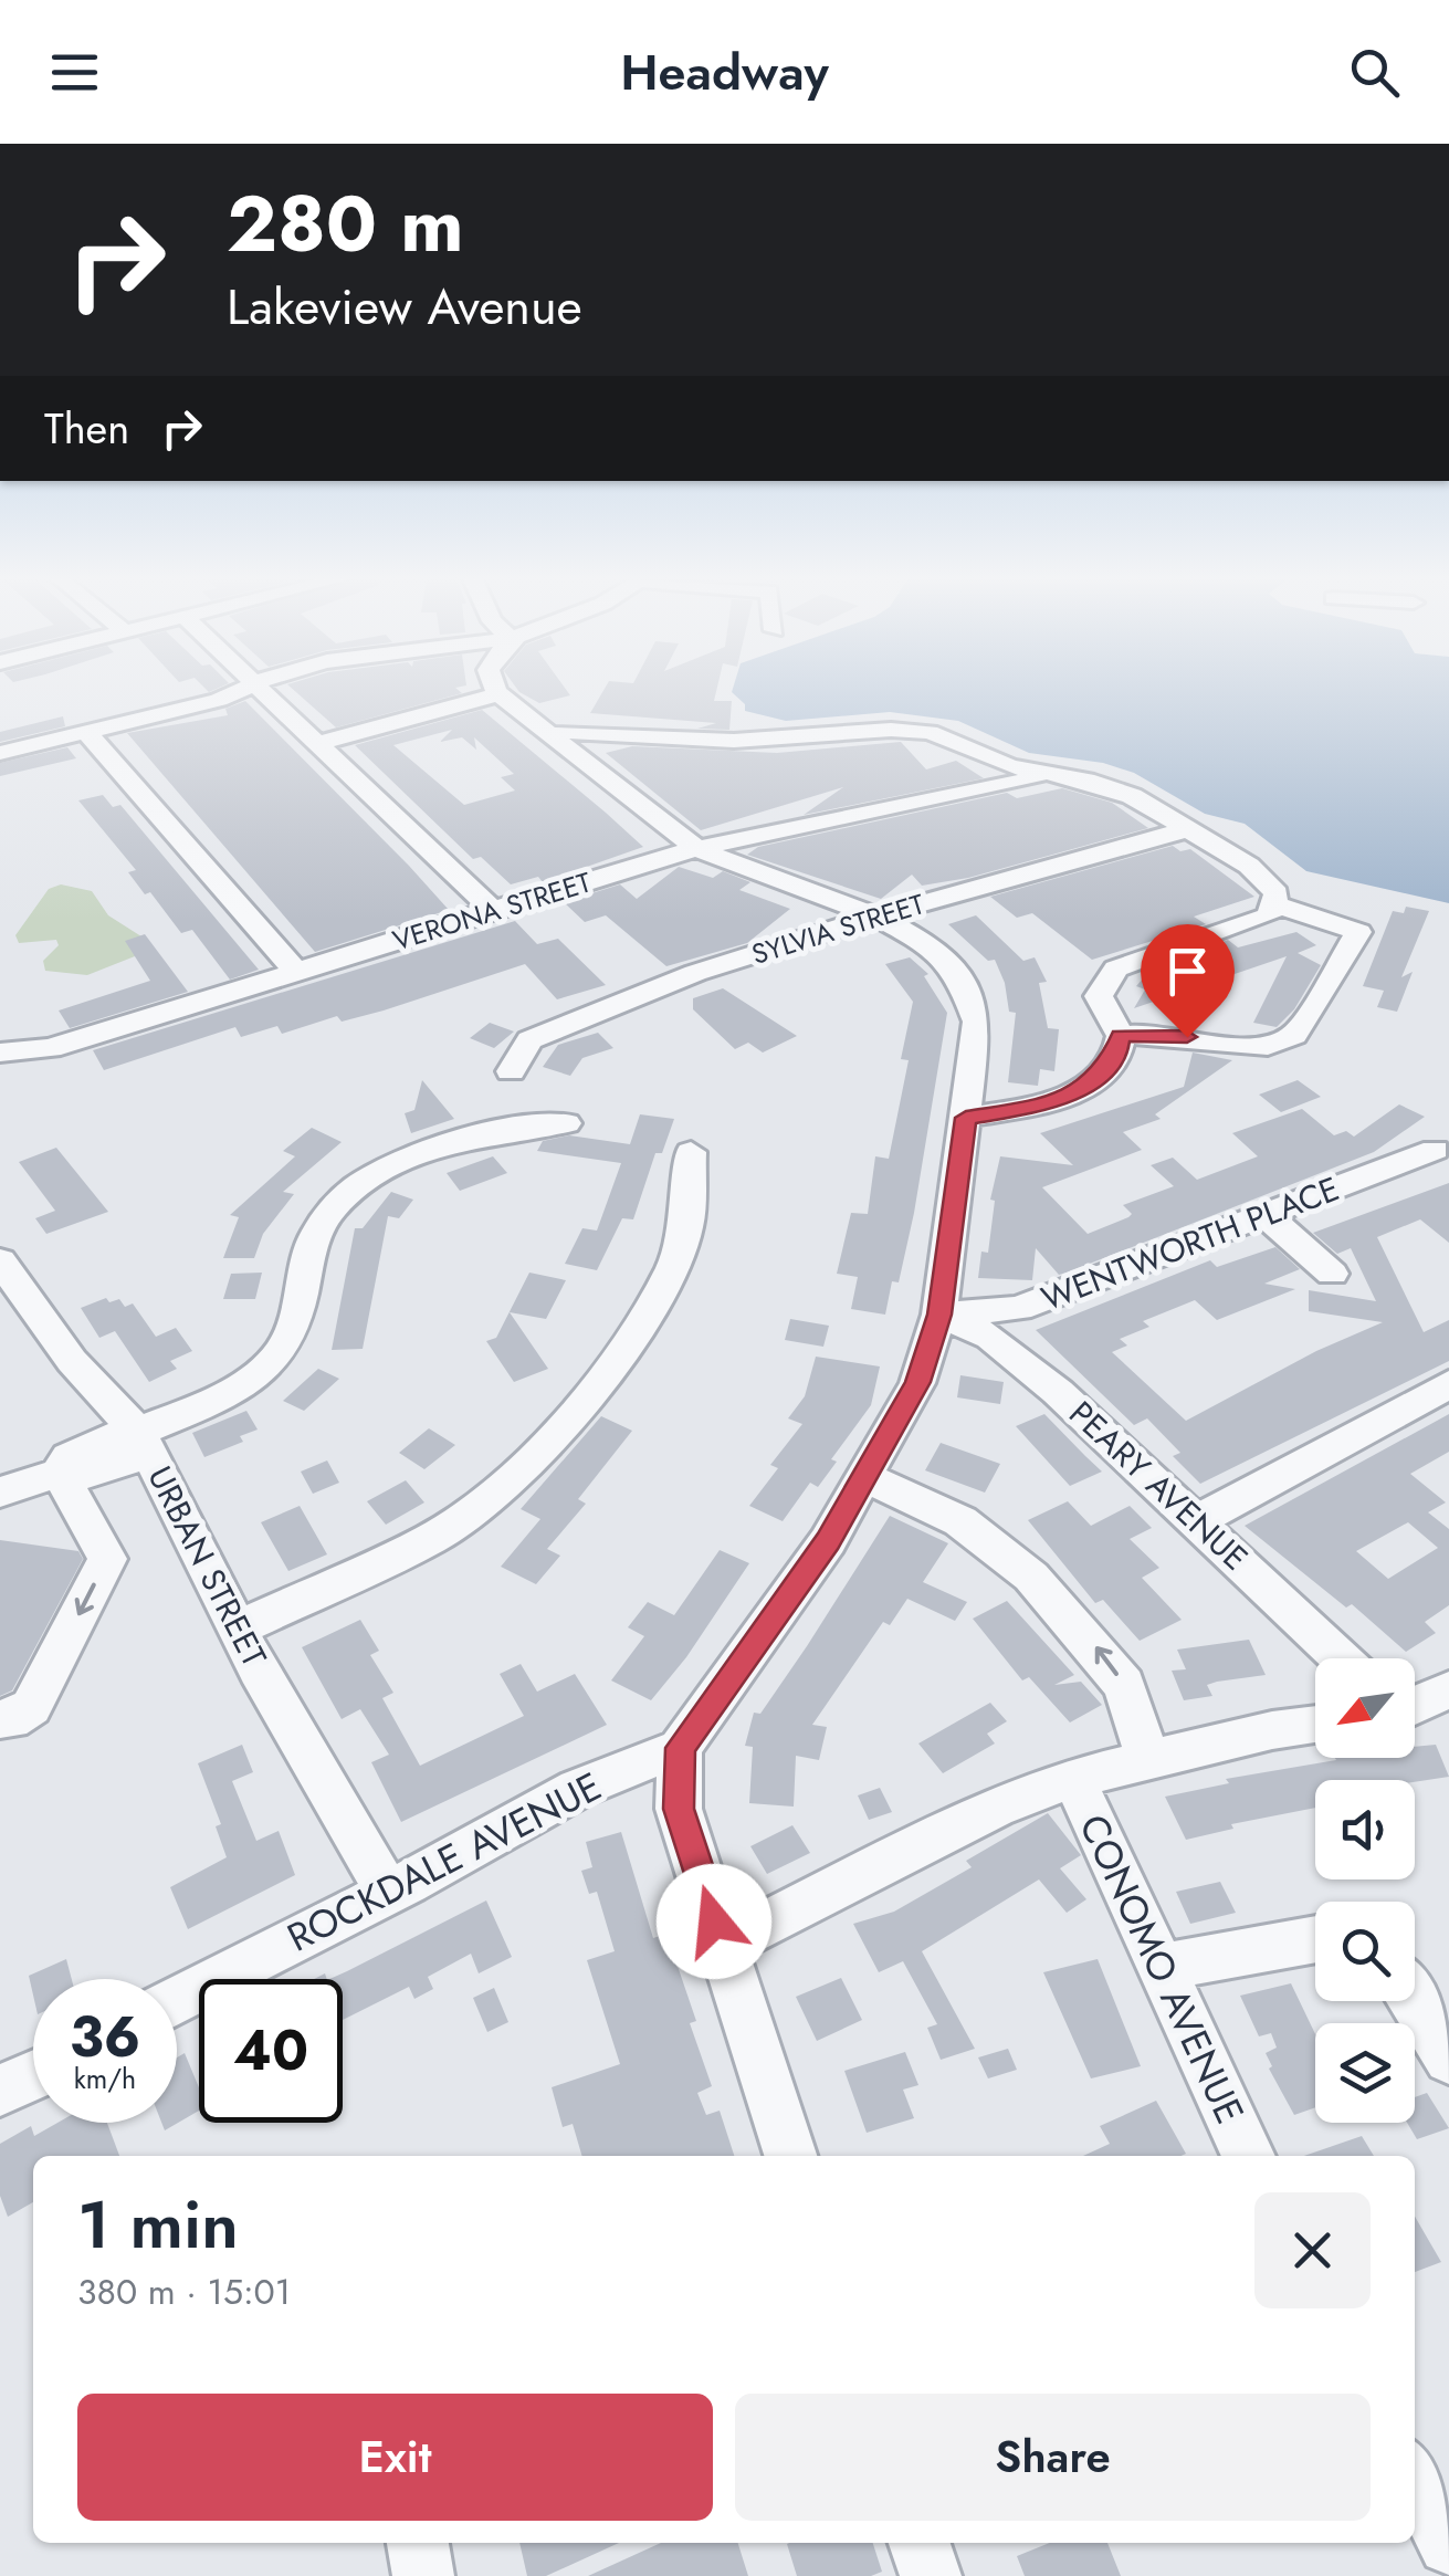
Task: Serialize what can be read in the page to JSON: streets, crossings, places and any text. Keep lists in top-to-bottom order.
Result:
{
  "streets": {
    "street": [
      "VERONA STREET",
      "SYLVIA STREET",
      "WENTWORTH PLACE",
      "PEARY AVENUE",
      "URBAN STREET",
      "ROCKDALE AVENUE",
      "CONOMO AVENUE"
    ]
  },
  "crossings": [
    ["VERONA STREET", "SYLVIA STREET"],
    ["WENTWORTH PLACE", "PEARY AVENUE"],
    ["URBAN STREET", "ROCKDALE AVENUE"]
  ],
  "north": "bottom left",
  "page": {
    "header": "Headway",
    "turn": ["280 m", "Lakeview Avenue"],
    "then": "Then",
    "speed": "36 km/h",
    "limit": "40",
    "heading": ["1 min", "380 m · 15:01"],
    "buttons": ["Exit", "Share"]
  }
}
